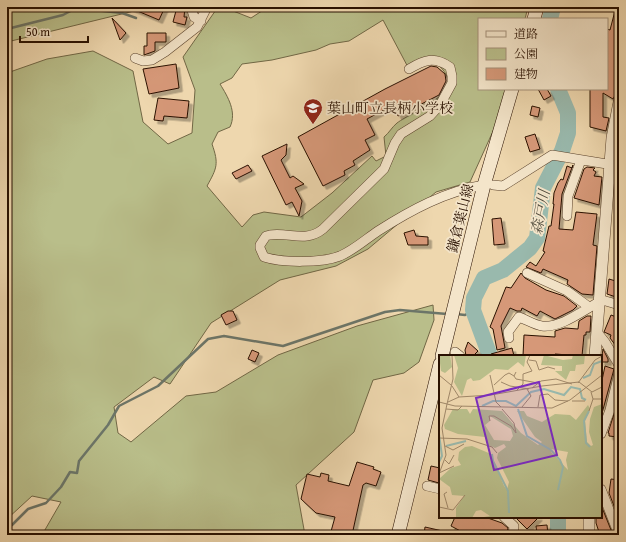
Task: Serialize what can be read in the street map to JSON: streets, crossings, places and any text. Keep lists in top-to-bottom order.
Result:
{
  "streets": {
    "main road": ["鎌倉葉山線"]
  },
  "water": ["森戸川"],
  "places": {
    "school or university": ["葉山町立長柄小学校"]
  },
  "legend": ["道路", "公園", "建物"],
  "scale_bar": "50 m"
}
